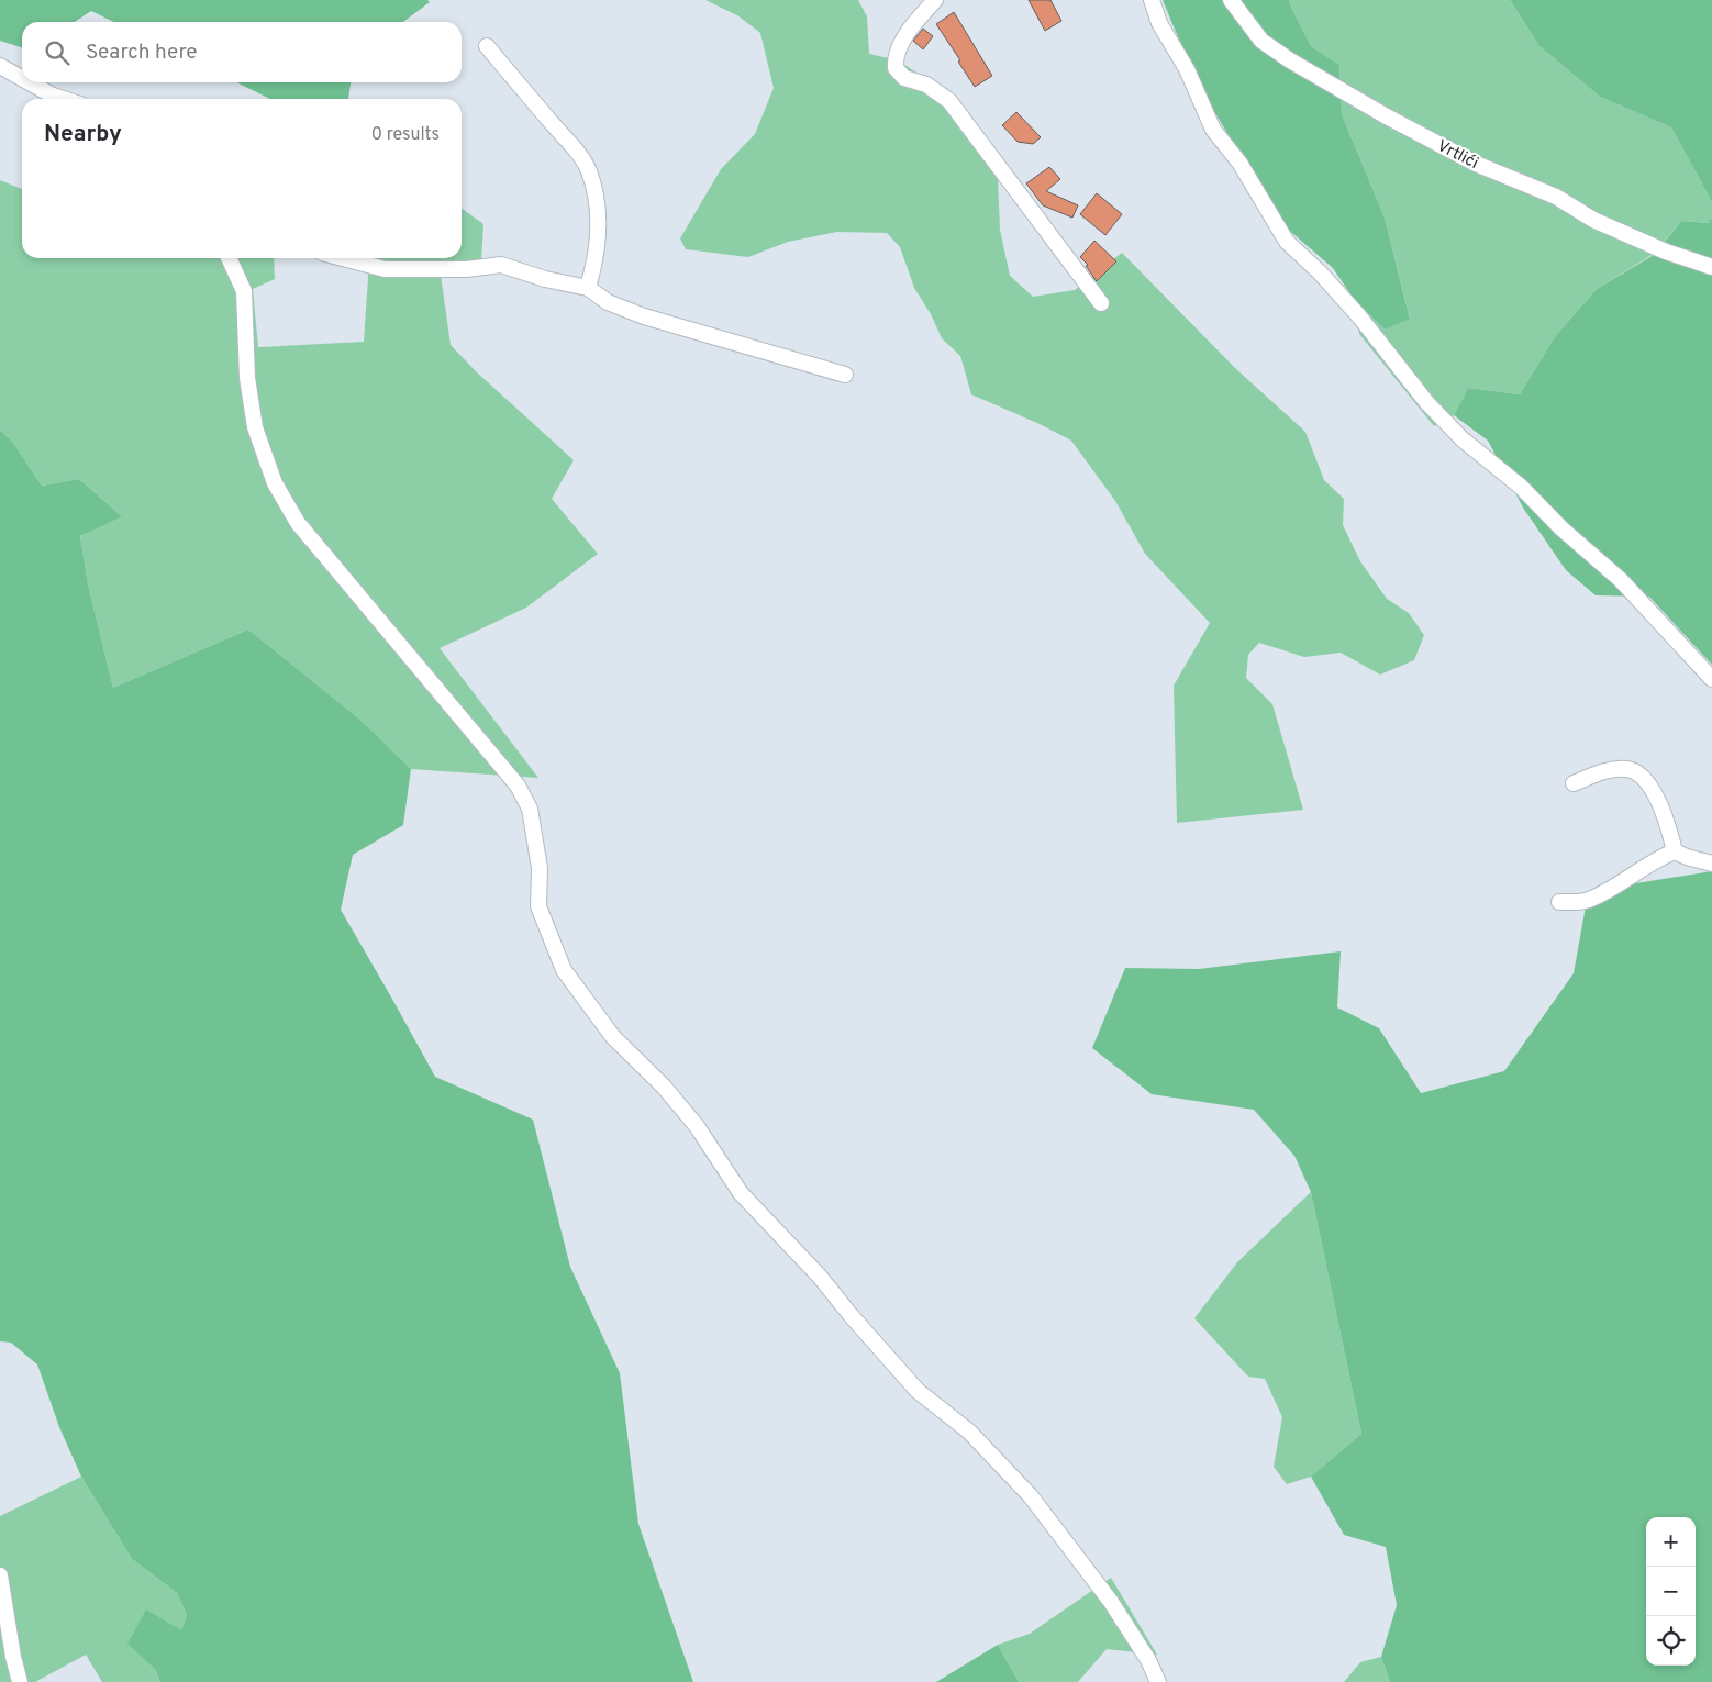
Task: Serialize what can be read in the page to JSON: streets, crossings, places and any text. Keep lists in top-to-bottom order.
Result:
{
  "streets": {
    "street": ["Vrtlići"]
  },
  "page": {
    "search": "Search here",
    "heading": ["Nearby", "0 results"],
    "map_buttons": ["+", "−"]
  }
}
